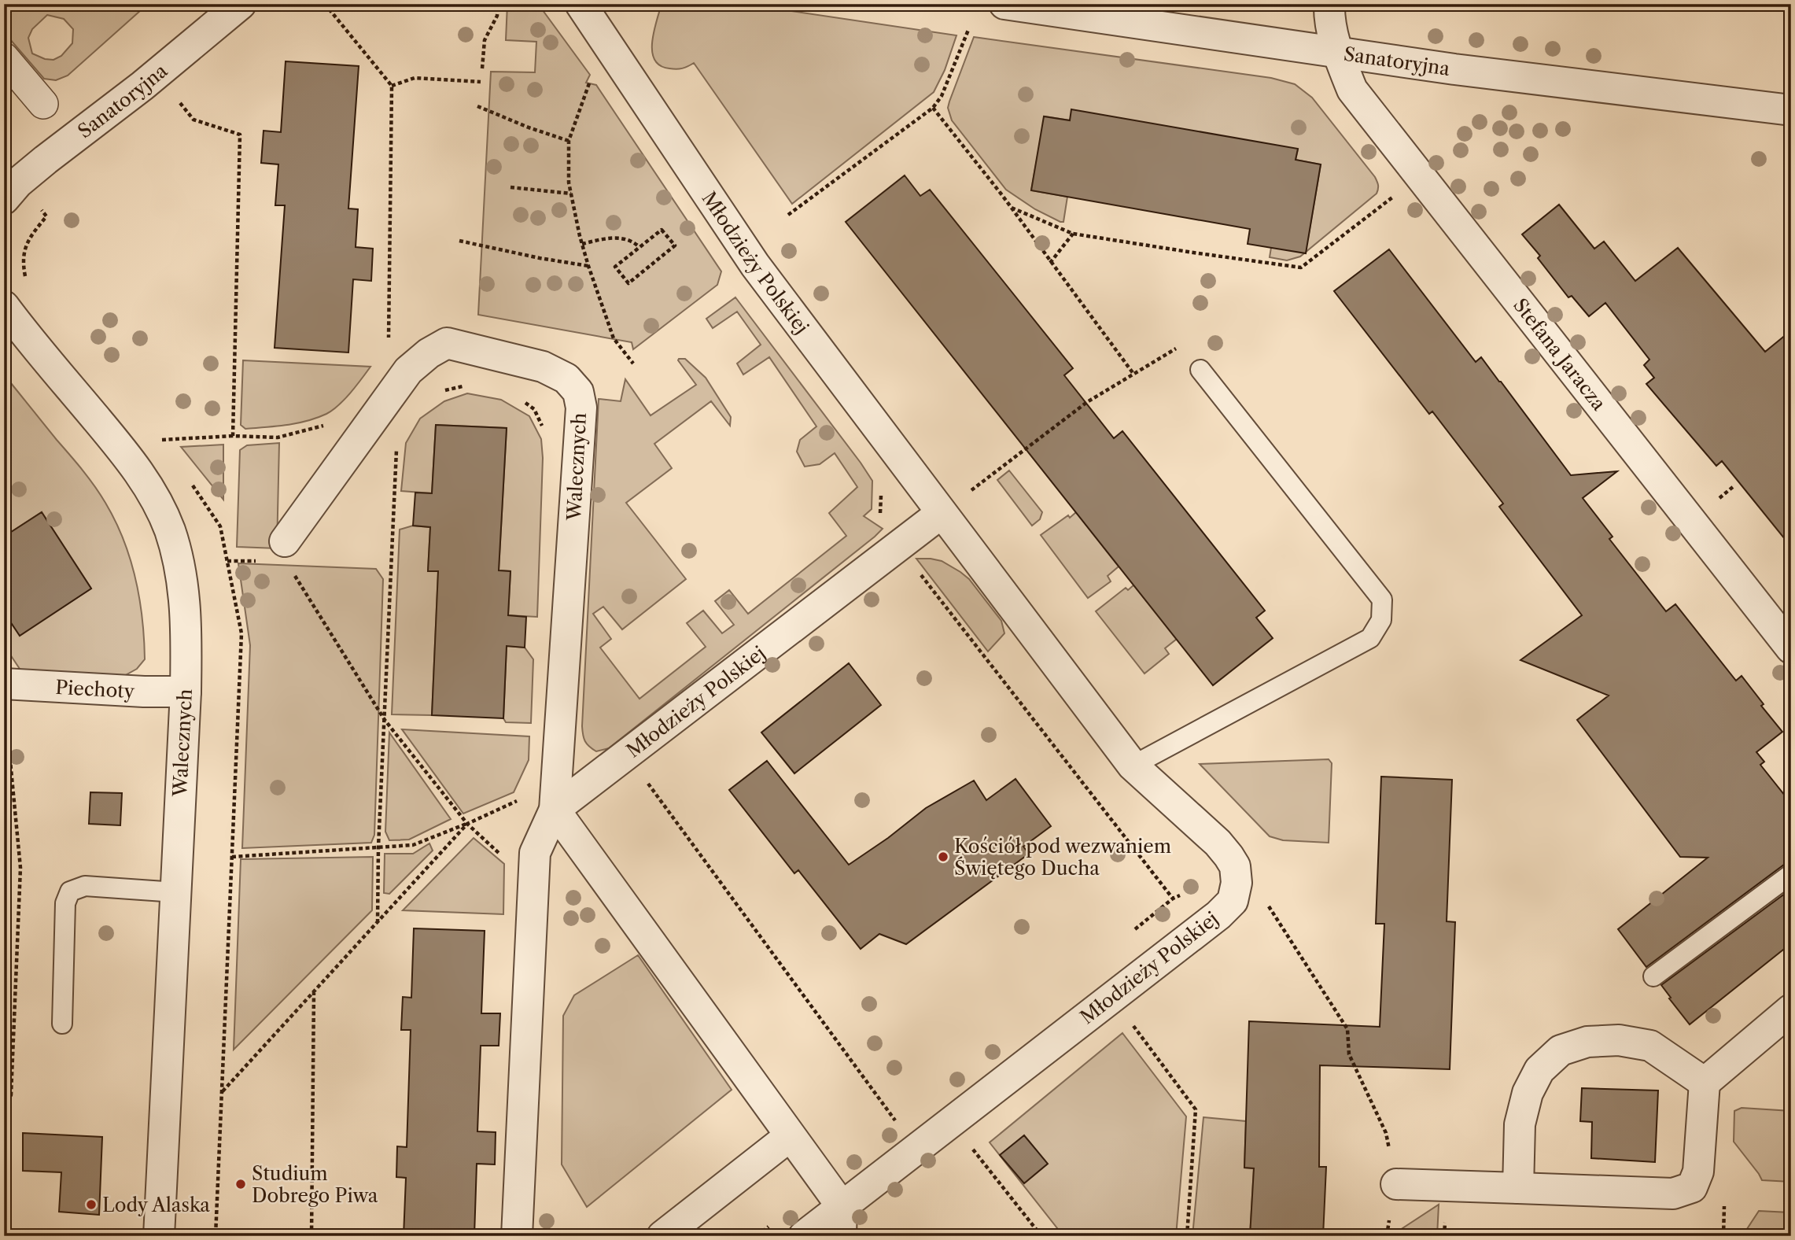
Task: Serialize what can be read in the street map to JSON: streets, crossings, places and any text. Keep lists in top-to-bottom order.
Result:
{
  "streets": {
    "street": [
      "Sanatoryjna",
      "Młodzieży Polskiej",
      "Stefana Jaracza",
      "Walecznych",
      "Piechoty"
    ]
  },
  "crossings": [
    ["Sanatoryjna", "Stefana Jaracza"],
    ["Młodzieży Polskiej", "Walecznych"],
    ["Walecznych", "Piechoty"]
  ],
  "places": ["Kościół pod wezwaniem Świętego Ducha", "Studium Dobrego Piwa", "Lody Alaska"]
}
